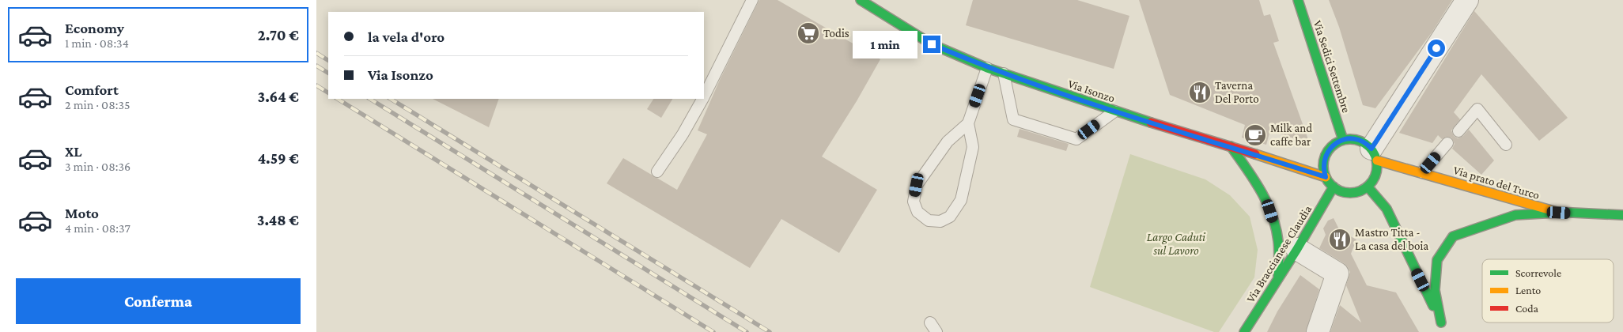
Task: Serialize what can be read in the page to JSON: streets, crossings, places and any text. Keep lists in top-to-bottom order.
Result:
{
  "streets": {
    "main road": [
      "Via Sedici Settembre",
      "Via Isonzo",
      "Via prato del Turco",
      "Via Braccianese Claudia"
    ]
  },
  "crossings": [
    ["Via Sedici Settembre", "Via Isonzo"],
    ["Via Sedici Settembre", "Via prato del Turco"],
    ["Via Sedici Settembre", "Via Braccianese Claudia"],
    ["Via Isonzo", "Via prato del Turco"],
    ["Via Isonzo", "Via Braccianese Claudia"],
    ["Via prato del Turco", "Via Braccianese Claudia"]
  ],
  "parks": ["Largo Caduti sul Lavoro"],
  "places": {
    "supermarket": ["Todis"],
    "restaurant": ["Taverna Del Porto", "Mastro Titta - La casa del boia"],
    "cafe": ["Milk and caffe bar"]
  },
  "legend": ["Scorrevole", "Lento", "Coda"],
  "page": {
    "list": [
      {
        "name": "Economy",
        "note": "1 min · 08:34",
        "value": "2.70 €"
      },
      {
        "name": "Comfort",
        "note": "2 min · 08:35",
        "value": "3.64 €"
      },
      {
        "name": "XL",
        "note": "3 min · 08:36",
        "value": "4.59 €"
      },
      {
        "name": "Moto",
        "note": "4 min · 08:37",
        "value": "3.48 €"
      }
    ],
    "banner": ["la vela d'oro", "Via Isonzo"],
    "bubble": "1 min",
    "buttons": "Conferma"
  }
}
